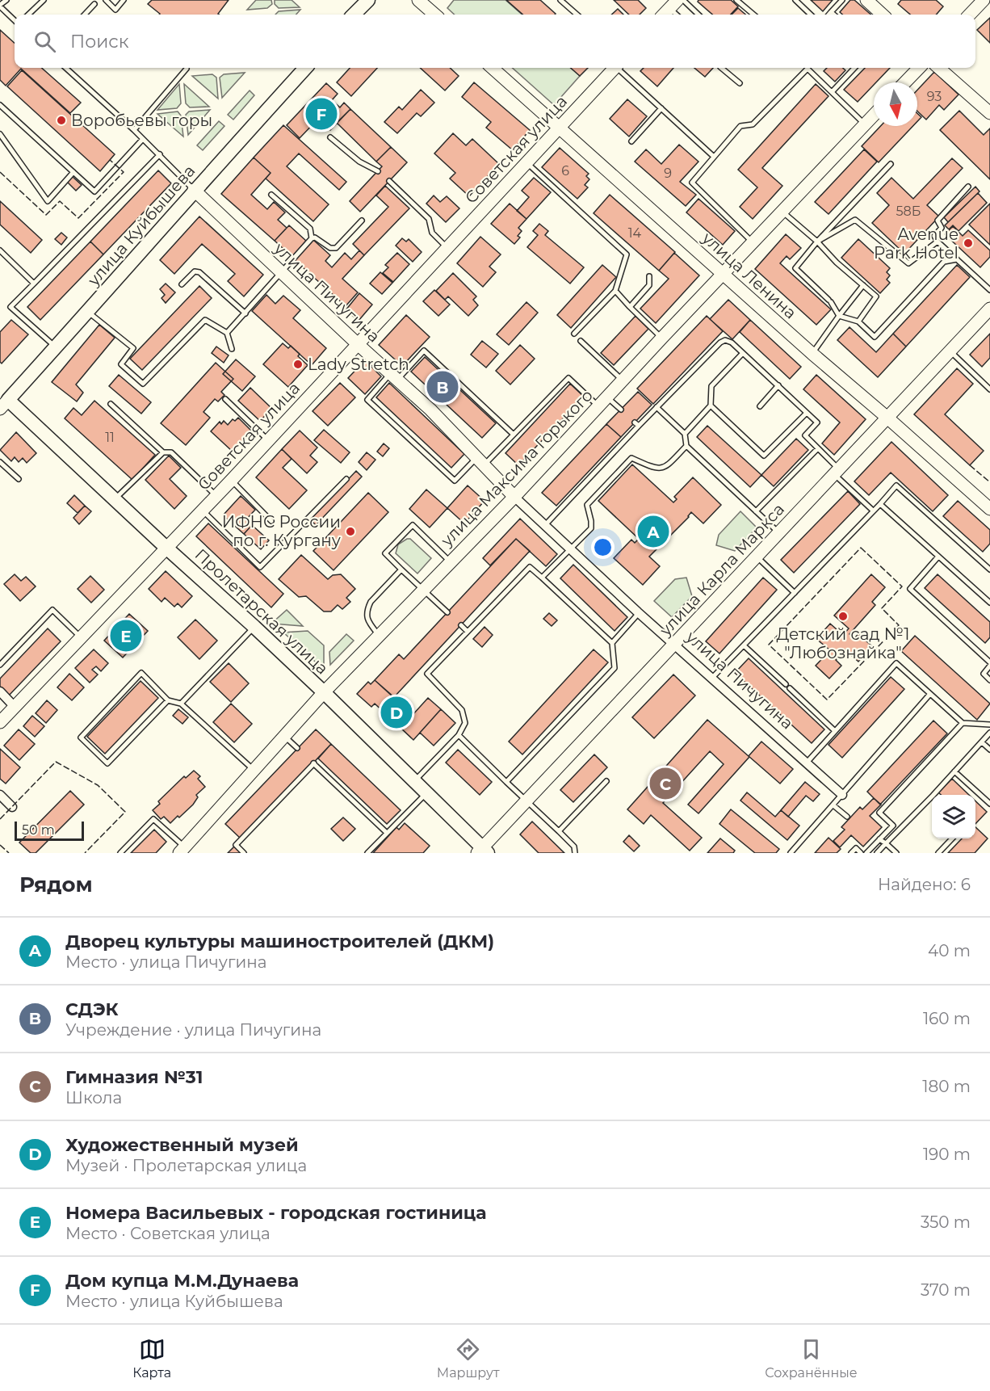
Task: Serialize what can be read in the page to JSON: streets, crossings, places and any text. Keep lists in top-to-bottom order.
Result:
{
  "streets": {
    "main road": ["улица Куйбышева", "Пролетарская улица"],
    "street": [
      "Советская улица",
      "улица Ленина",
      "улица Пичугина",
      "улица Максима Горького",
      "улица Карла Маркса"
    ]
  },
  "crossings": [
    ["Советская улица", "улица Ленина"],
    ["Советская улица", "улица Пичугина"],
    ["Советская улица", "Пролетарская улица"],
    ["улица Куйбышева", "улица Пичугина"],
    ["улица Куйбышева", "Пролетарская улица"],
    ["улица Ленина", "улица Максима Горького"],
    ["улица Ленина", "улица Карла Маркса"],
    ["улица Пичугина", "улица Максима Горького"],
    ["улица Пичугина", "улица Карла Маркса"],
    ["улица Максима Горького", "Пролетарская улица"],
    ["улица Карла Маркса", "Пролетарская улица"]
  ],
  "places": [
    "Воробьевы горы",
    "Avenue Park Hotel",
    "Lady Stretch",
    "ИФНС России по г. Кургану",
    "Детский cад №1 \"Любознайка\""
  ],
  "house_numbers": [
    "93",
    "6",
    "9",
    "58Б",
    "14",
    "11"
  ],
  "scale_bar": "50 m",
  "north": "bottom",
  "page": {
    "search": "Поиск",
    "pins": [
      "F",
      "B",
      "A",
      "E",
      "D",
      "C"
    ],
    "scale": "50 m",
    "heading": ["Рядом", "Найдено: 6"],
    "list": [
      {
        "mark": "A",
        "name": "Дворец культуры машиностроителей (ДКМ)",
        "note": "Место · улица Пичугина",
        "value": "40 m"
      },
      {
        "mark": "B",
        "name": "СДЭК",
        "note": "Учреждение · улица Пичугина",
        "value": "160 m"
      },
      {
        "mark": "C",
        "name": "Гимназия №31",
        "note": "Школа",
        "value": "180 m"
      },
      {
        "mark": "D",
        "name": "Художественный музей",
        "note": "Музей · Пролетарская улица",
        "value": "190 m"
      },
      {
        "mark": "E",
        "name": "Номера Васильевых - городская гостиница",
        "note": "Место · Советская улица",
        "value": "350 m"
      },
      {
        "mark": "F",
        "name": "Дом купца М.М.Дунаева",
        "note": "Место · улица Куйбышева",
        "value": "370 m"
      }
    ],
    "nav": ["Карта", "Маршрут", "Сохранённые"]
  }
}
